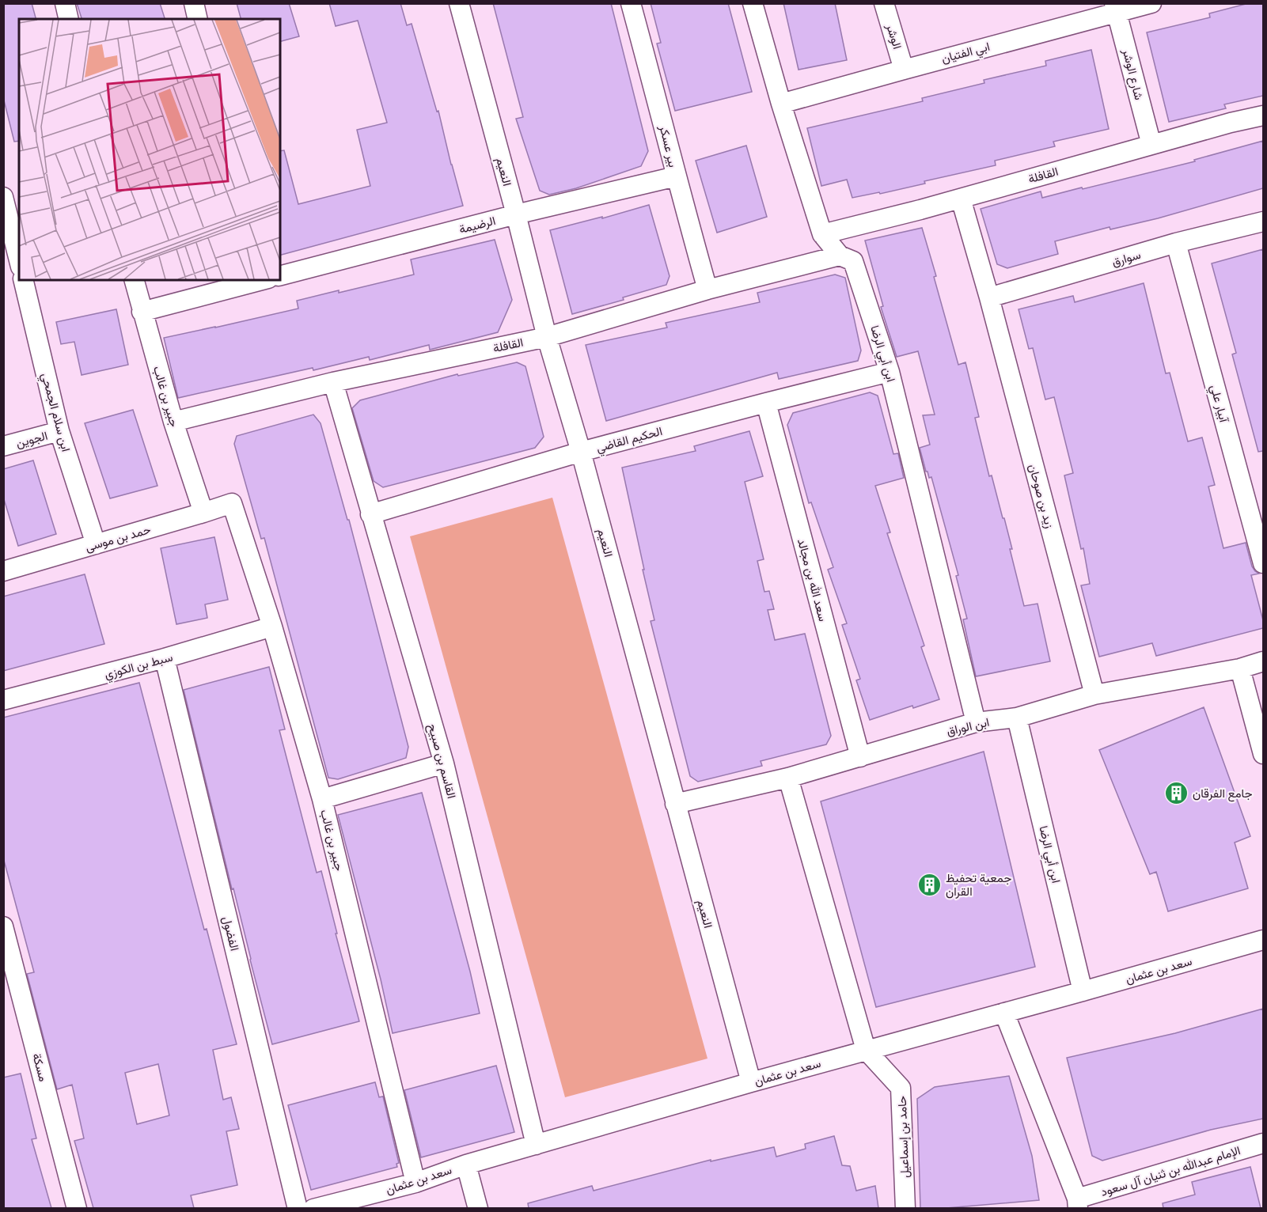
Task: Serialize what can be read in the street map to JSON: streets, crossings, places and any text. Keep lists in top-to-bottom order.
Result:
{
  "streets": {
    "street": [
      "الوشر",
      "ابي الفتيان",
      "شارع الوشر",
      "بير عسكر",
      "النعيم",
      "القافلة",
      "الرضيمة",
      "سوارق",
      "ابن أبي الرضا",
      "جبير بن غالب",
      "آبيار علي",
      "ابن سلام الجمحي",
      "الجوين",
      "الحكيم القاضي",
      "زيد بن صوحان",
      "حمد بن موسى",
      "سعد الله بن مجالد",
      "سبط بن الكوزي",
      "ابن الوراق",
      "القاسم بن صبيح",
      "الفضول",
      "سعد بن عثمان",
      "مسكة",
      "حامد بن إسماعيل",
      "الإمام عبدالله بن ثنيان آل سعود"
    ]
  },
  "crossings": [
    ["الوشر", "ابي الفتيان"],
    ["ابي الفتيان", "شارع الوشر"],
    ["ابي الفتيان", "ابن أبي الرضا"],
    ["شارع الوشر", "القافلة"],
    ["بير عسكر", "القافلة"],
    ["بير عسكر", "الرضيمة"],
    ["النعيم", "القافلة"],
    ["النعيم", "الرضيمة"],
    ["النعيم", "الحكيم القاضي"],
    ["النعيم", "ابن الوراق"],
    ["النعيم", "سعد بن عثمان"],
    ["القافلة", "ابن أبي الرضا"],
    ["القافلة", "جبير بن غالب"],
    ["القافلة", "زيد بن صوحان"],
    ["القافلة", "القاسم بن صبيح"],
    ["الرضيمة", "جبير بن غالب"],
    ["سوارق", "آبيار علي"],
    ["سوارق", "زيد بن صوحان"],
    ["ابن أبي الرضا", "الحكيم القاضي"],
    ["ابن أبي الرضا", "ابن الوراق"],
    ["ابن أبي الرضا", "سعد بن عثمان"],
    ["جبير بن غالب", "حمد بن موسى"],
    ["جبير بن غالب", "سبط بن الكوزي"],
    ["جبير بن غالب", "سعد بن عثمان"],
    ["ابن سلام الجمحي", "الجوين"],
    ["ابن سلام الجمحي", "حمد بن موسى"],
    ["الحكيم القاضي", "سعد الله بن مجالد"],
    ["الحكيم القاضي", "القاسم بن صبيح"],
    ["زيد بن صوحان", "ابن الوراق"],
    ["سعد الله بن مجالد", "ابن الوراق"],
    ["سبط بن الكوزي", "الفضول"],
    ["القاسم بن صبيح", "سعد بن عثمان"],
    ["سعد بن عثمان", "حامد بن إسماعيل"]
  ],
  "places": {
    "building": ["جامع الفرقان", "جمعية تحفيظ القران"]
  }
}
